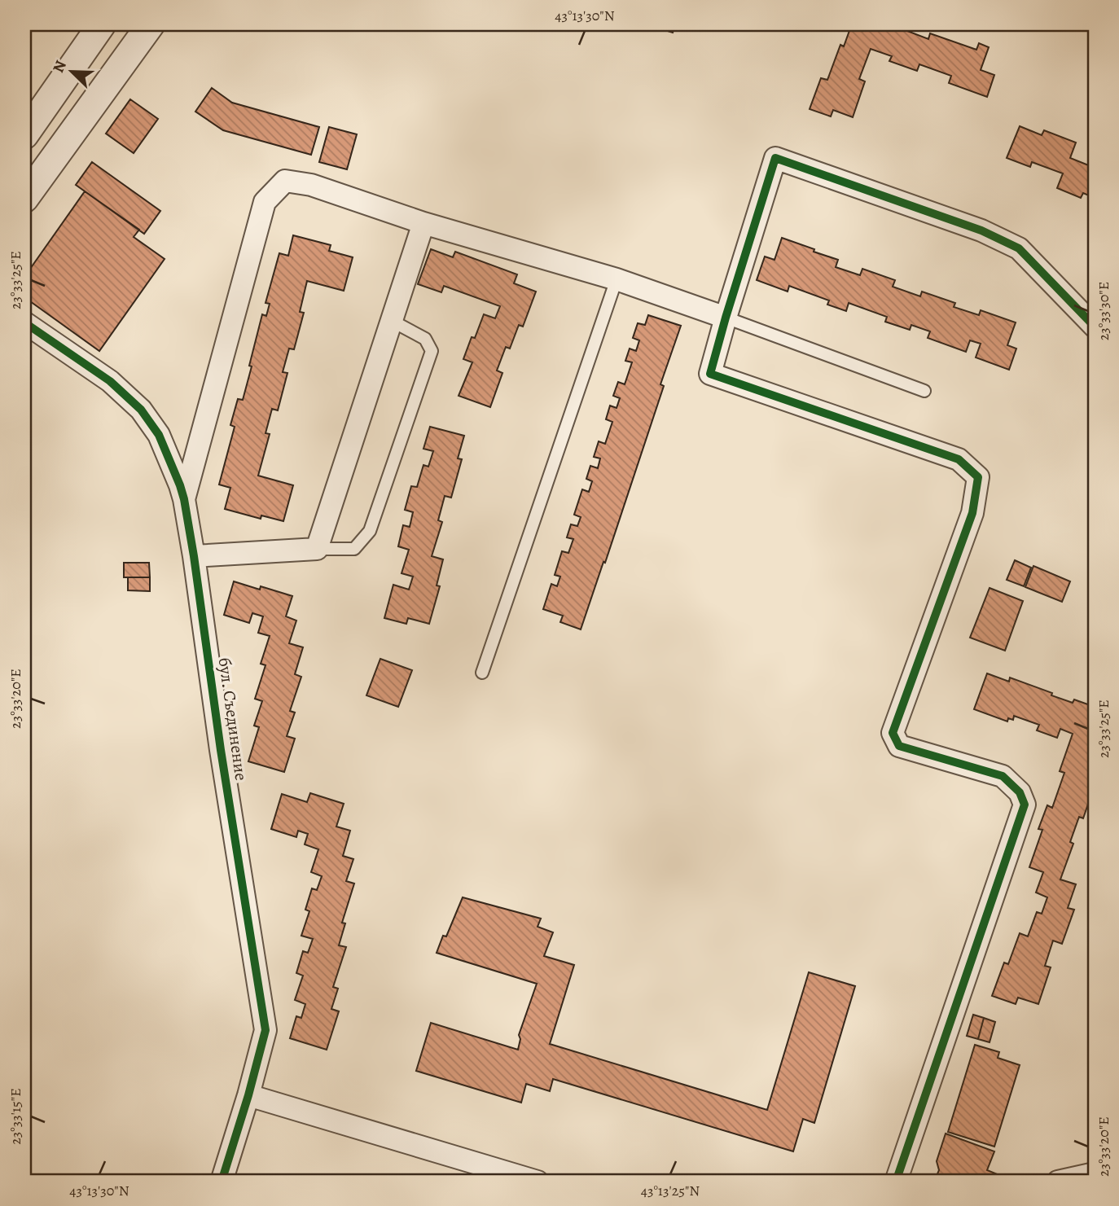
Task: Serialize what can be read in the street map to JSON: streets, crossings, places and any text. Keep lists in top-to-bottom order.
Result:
{
  "streets": {
    "street": ["бул. Съединение"]
  },
  "north": "top left",
  "coordinates": [
    "43°13'30\"N",
    "23°33'25\"E",
    "23°33'30\"E",
    "23°33'20\"E",
    "23°33'15\"E",
    "43°13'25\"N"
  ]
}
